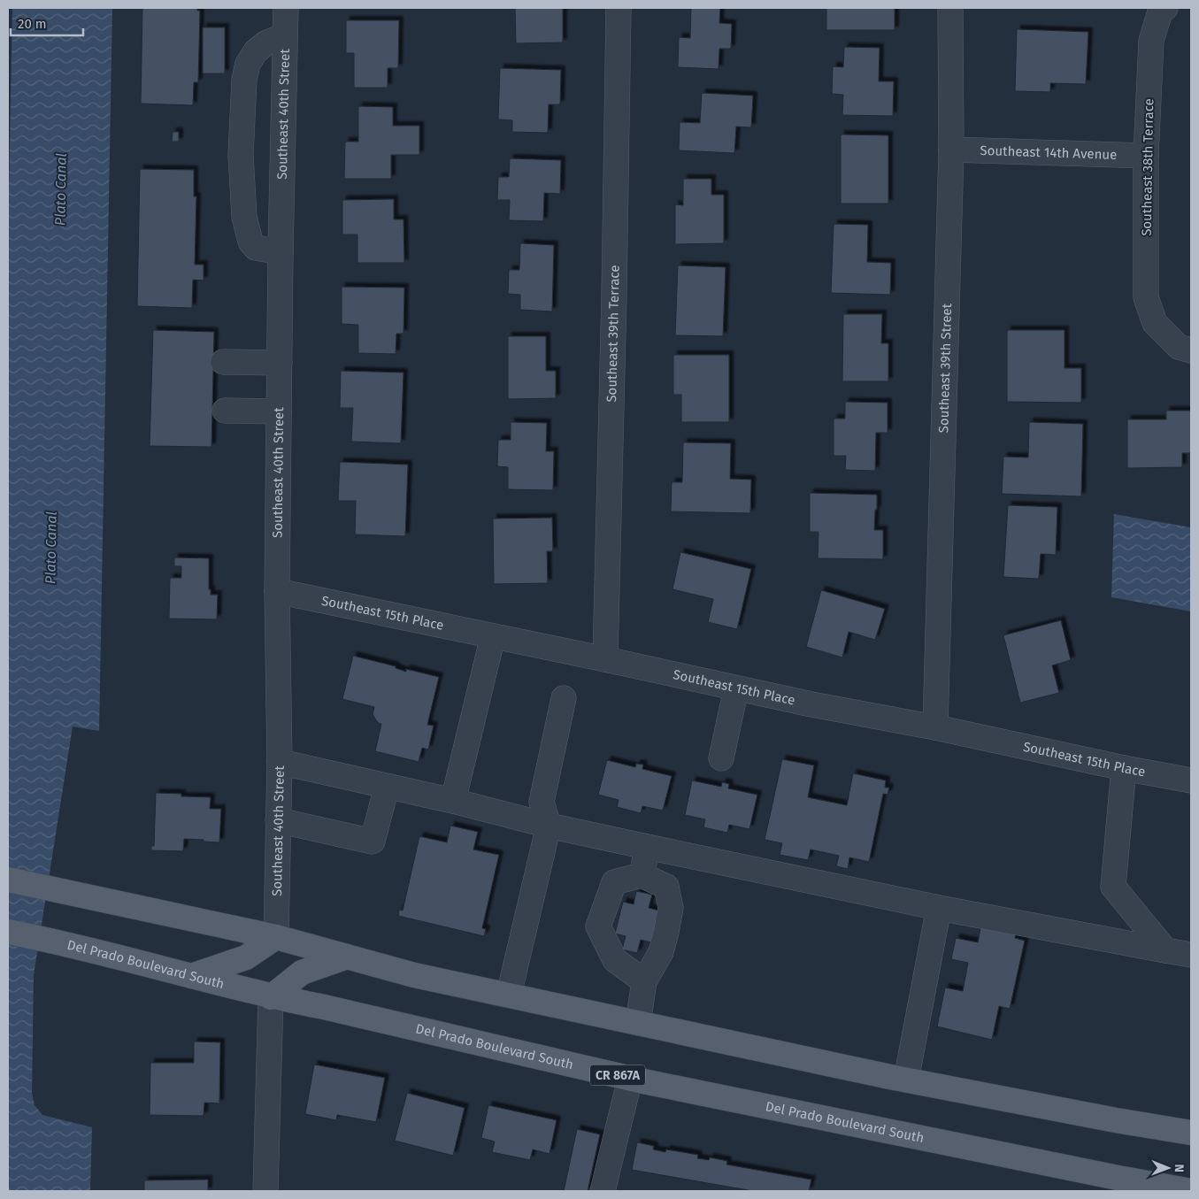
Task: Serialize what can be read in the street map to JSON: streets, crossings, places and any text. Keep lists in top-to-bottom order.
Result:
{
  "streets": {
    "main road": ["Del Prado Boulevard South", "CR 867A"],
    "street": [
      "Southeast 40th Street",
      "Southeast 14th Avenue",
      "Southeast 38th Terrace",
      "Southeast 39th Terrace",
      "Southeast 39th Street",
      "Southeast 15th Place"
    ]
  },
  "crossings": [
    ["Southeast 40th Street", "Southeast 15th Place"],
    ["Southeast 14th Avenue", "Southeast 38th Terrace"],
    ["Southeast 14th Avenue", "Southeast 39th Street"],
    ["Southeast 39th Terrace", "Southeast 15th Place"],
    ["Southeast 39th Street", "Southeast 15th Place"]
  ],
  "water": ["Plato Canal"],
  "scale_bar": "20 m",
  "north": "right"
}
